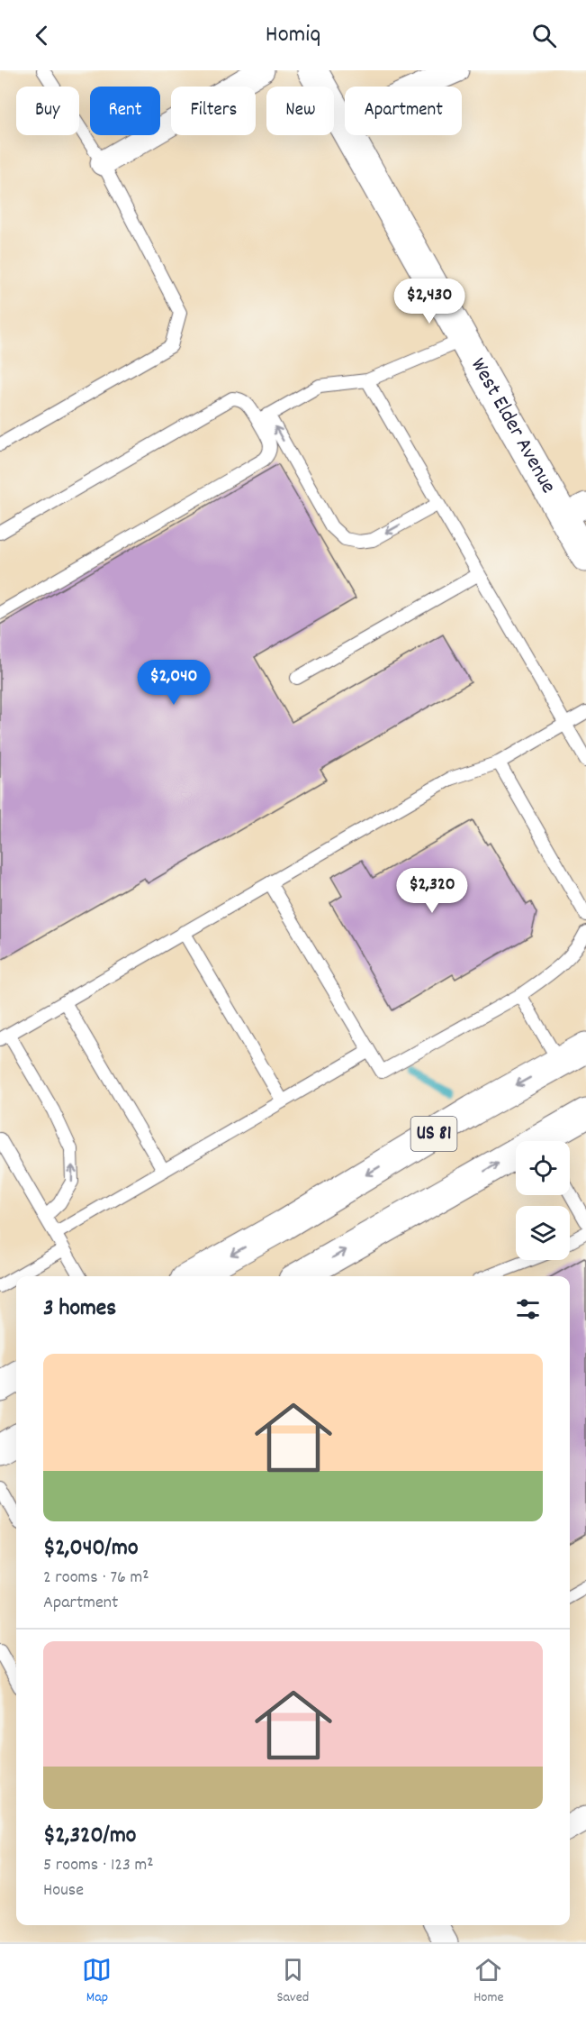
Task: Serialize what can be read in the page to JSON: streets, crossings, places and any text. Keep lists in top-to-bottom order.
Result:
{
  "streets": {
    "main road": ["West Elder Avenue", "US 81"]
  },
  "page": {
    "header": "Homiq",
    "chip": [
      "Buy",
      "Rent",
      "Filters",
      "New",
      "Apartment"
    ],
    "price": ["$2,430", "$2,040", "$2,320"],
    "heading": "3 homes",
    "list": [
      {
        "name": "$2,040/mo",
        "note": "2 rooms · 76 m² · Apartment"
      },
      {
        "name": "$2,320/mo",
        "note": "5 rooms · 123 m² · House"
      }
    ],
    "tabs": ["Map", "Saved", "Home"]
  }
}
